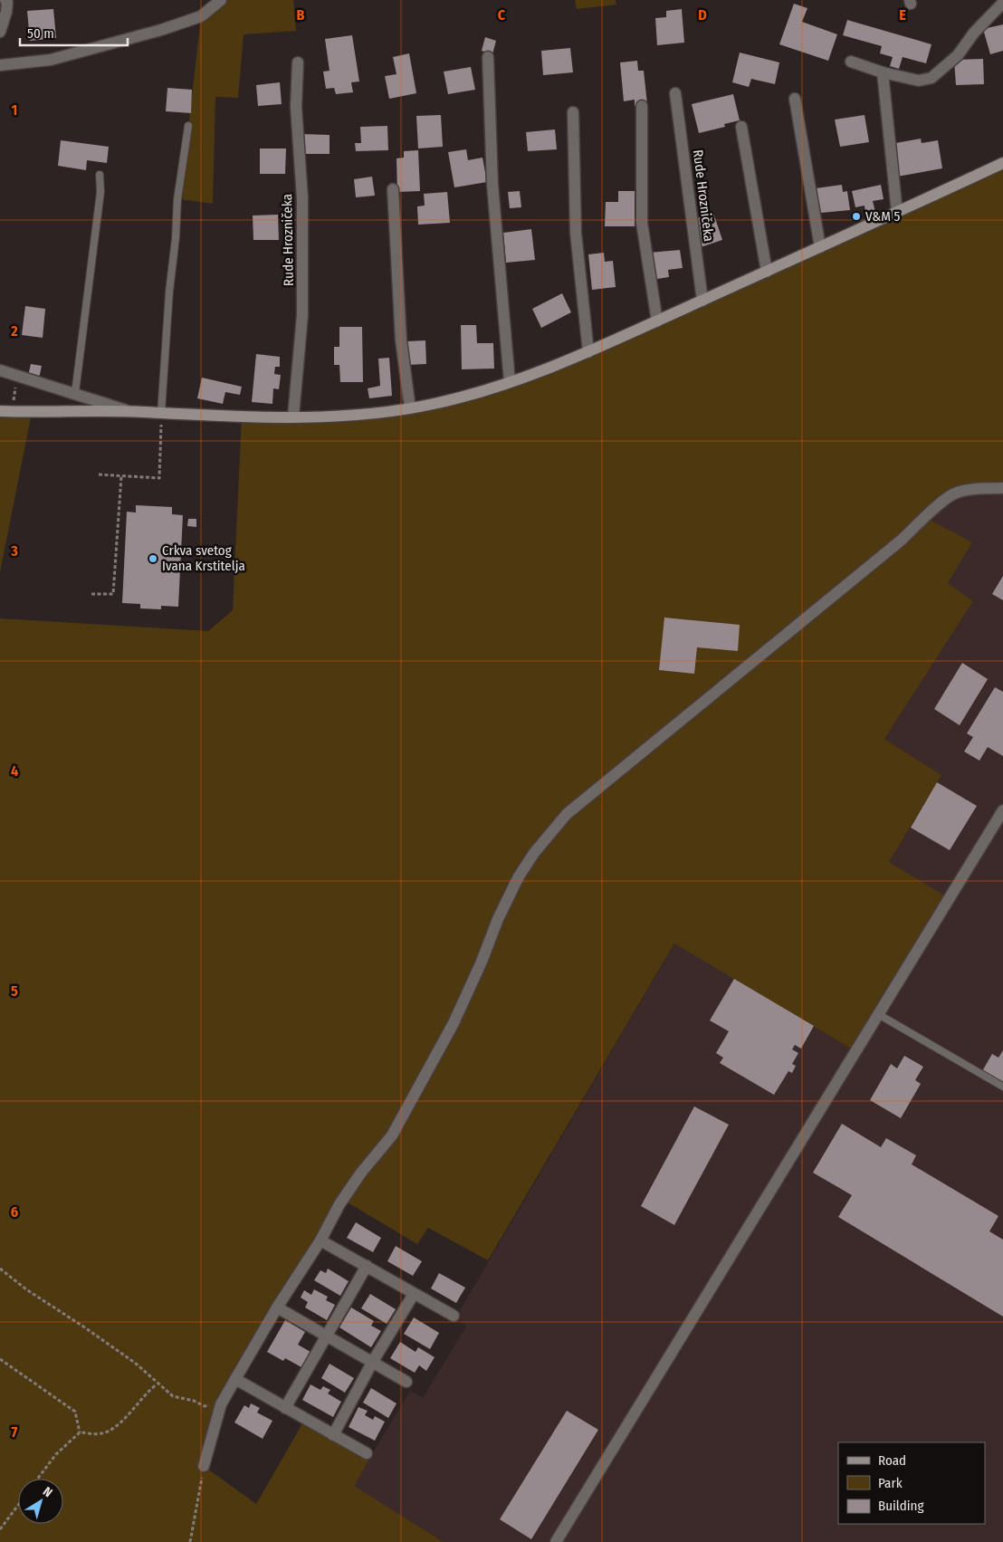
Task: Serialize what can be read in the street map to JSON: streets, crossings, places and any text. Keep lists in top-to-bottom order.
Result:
{
  "streets": {
    "street": ["Rude Hrozničeka"]
  },
  "places": ["V&M 5", "Crkva svetog Ivana Krstitelja"],
  "legend": ["Road", "Park", "Building"],
  "scale_bar": "50 m",
  "north": "top right",
  "grid": {
    "columns": [
      "B",
      "C",
      "D",
      "E"
    ],
    "rows": [
      "1",
      "2",
      "3",
      "4",
      "5",
      "6",
      "7"
    ]
  }
}
